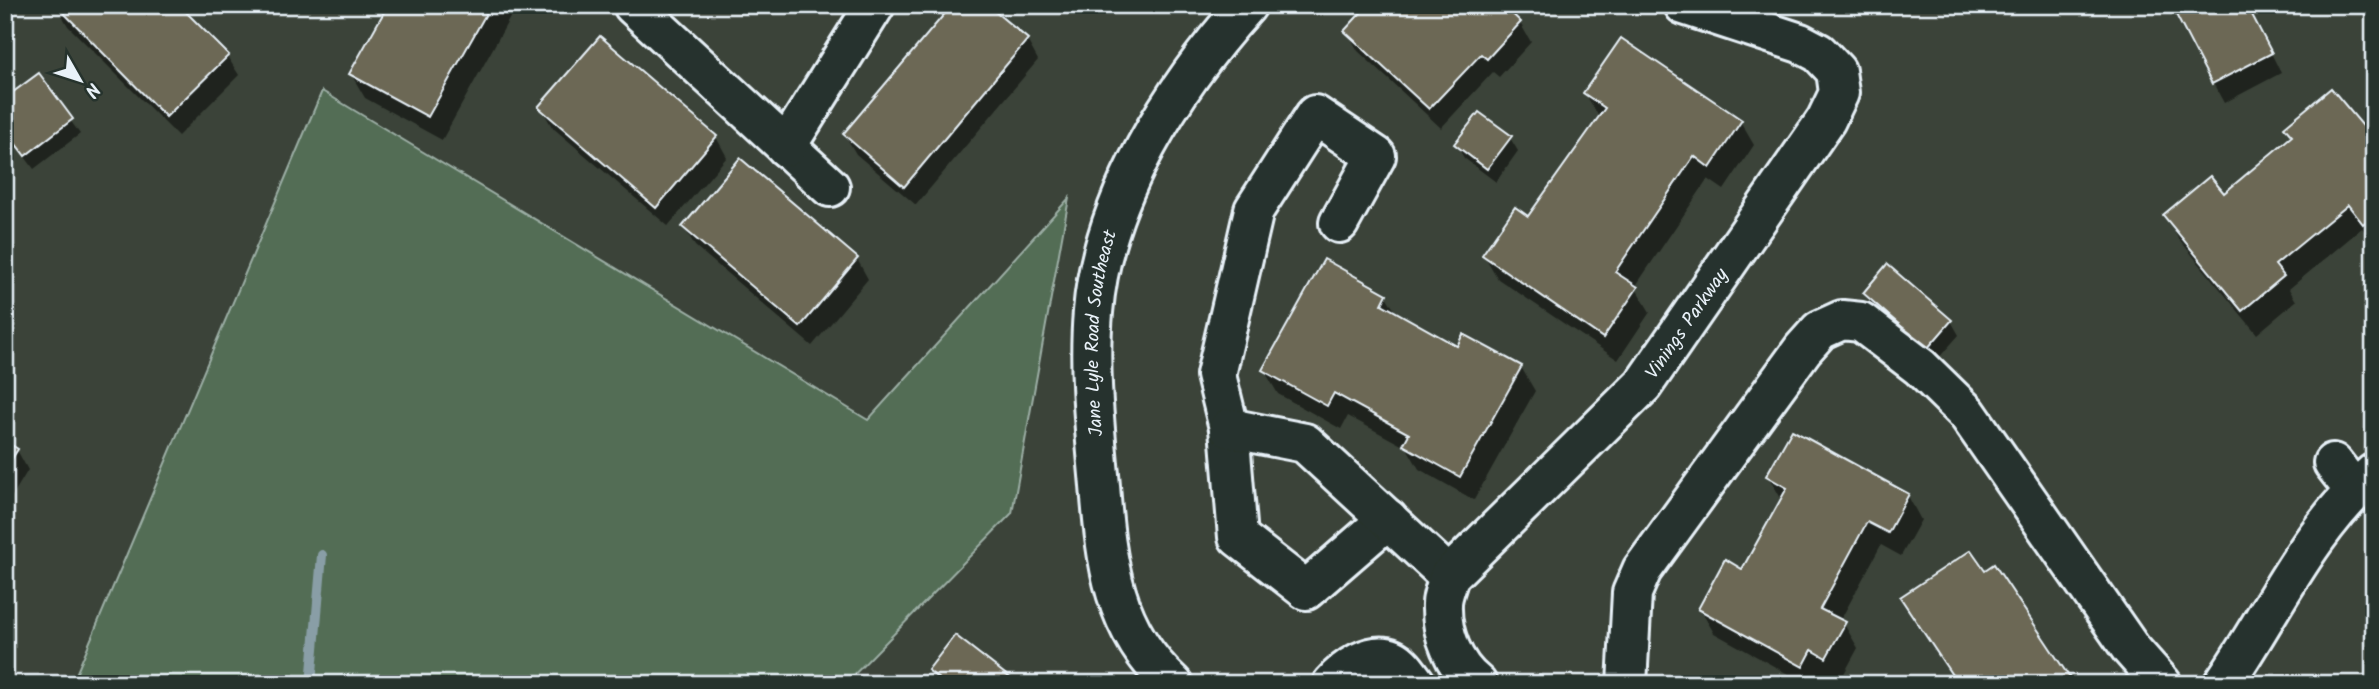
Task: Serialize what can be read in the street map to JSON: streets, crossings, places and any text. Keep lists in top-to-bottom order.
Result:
{
  "streets": {
    "street": ["Vinings Parkway", "Jane Lyle Road Southeast"]
  },
  "north": "bottom right"
}
